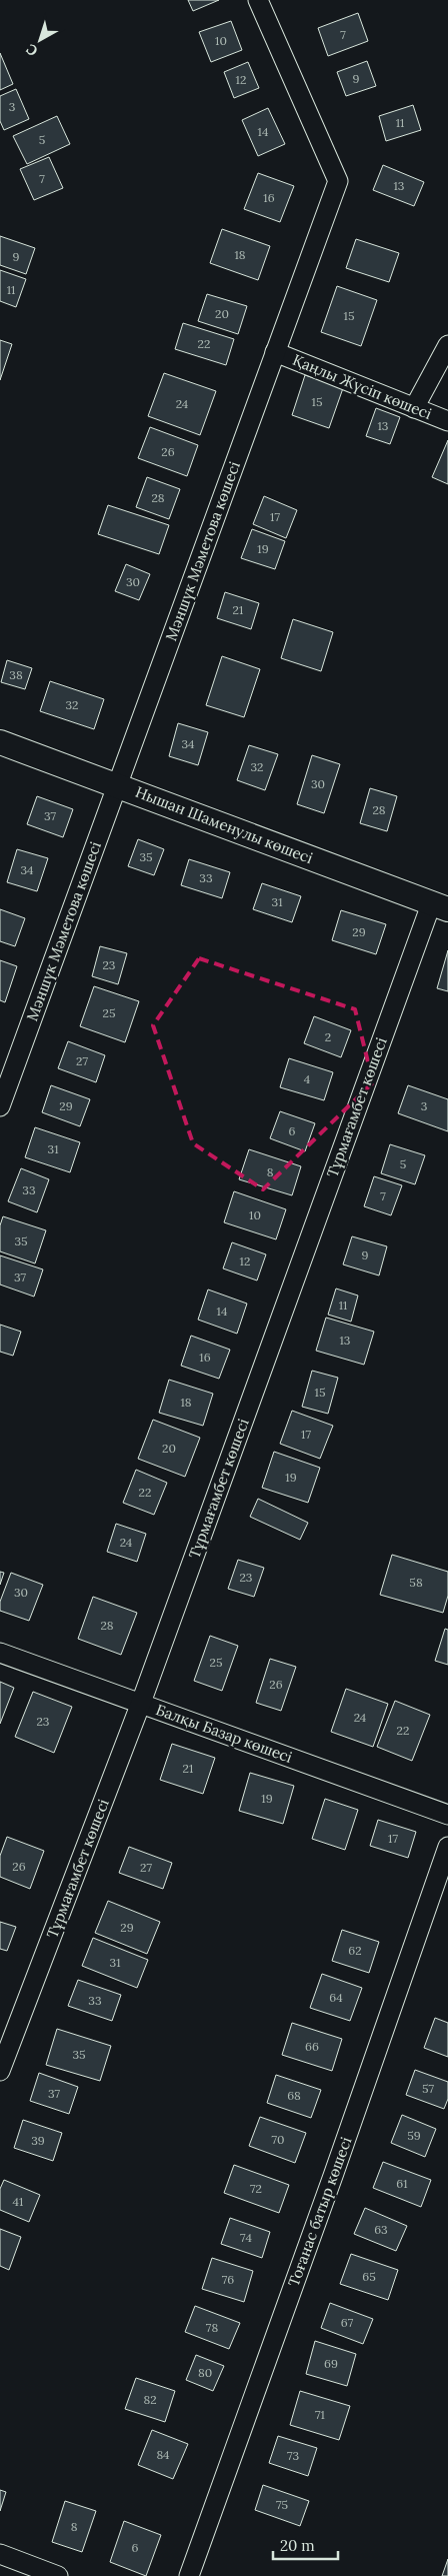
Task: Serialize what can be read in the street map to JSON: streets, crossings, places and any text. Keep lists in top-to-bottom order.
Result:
{
  "streets": {
    "street": [
      "Қаңлы Жүсіп көшесі",
      "Мәншүк Мәметова көшесі",
      "Нышан Шаменулы көшесі",
      "Тұрмағамбет көшесі",
      "Балқы Базар көшесі",
      "Тоғанас батыр көшесі"
    ]
  },
  "crossings": [
    ["Қаңлы Жүсіп көшесі", "Мәншүк Мәметова көшесі"],
    ["Мәншүк Мәметова көшесі", "Нышан Шаменулы көшесі"],
    ["Нышан Шаменулы көшесі", "Тұрмағамбет көшесі"],
    ["Тұрмағамбет көшесі", "Балқы Базар көшесі"]
  ],
  "house_numbers": [
    "7",
    "10",
    "9",
    "12",
    "3",
    "11",
    "14",
    "5",
    "7",
    "13",
    "16",
    "18",
    "9",
    "11",
    "20",
    "15",
    "22",
    "15",
    "24",
    "13",
    "26",
    "28",
    "17",
    "19",
    "30",
    "21",
    "38",
    "32",
    "34",
    "32",
    "30",
    "28",
    "37",
    "35",
    "34",
    "33",
    "31",
    "29",
    "23",
    "25",
    "2",
    "27",
    "4",
    "29",
    "3",
    "6",
    "31",
    "5",
    "8",
    "33",
    "7",
    "10",
    "35",
    "9",
    "12",
    "37",
    "11",
    "14",
    "13",
    "16",
    "15",
    "18",
    "17",
    "20",
    "19",
    "22",
    "24",
    "23",
    "58",
    "30",
    "28",
    "25",
    "26",
    "24",
    "23",
    "22",
    "21",
    "19",
    "17",
    "26",
    "27",
    "29",
    "62",
    "31",
    "64",
    "33",
    "66",
    "35",
    "57",
    "37",
    "68",
    "59",
    "70",
    "39",
    "61",
    "72",
    "41",
    "63",
    "74",
    "65",
    "76",
    "67",
    "78",
    "69",
    "80",
    "82",
    "71",
    "84",
    "73",
    "75",
    "8",
    "6"
  ],
  "scale_bar": "20 m",
  "north": "bottom left"
}
